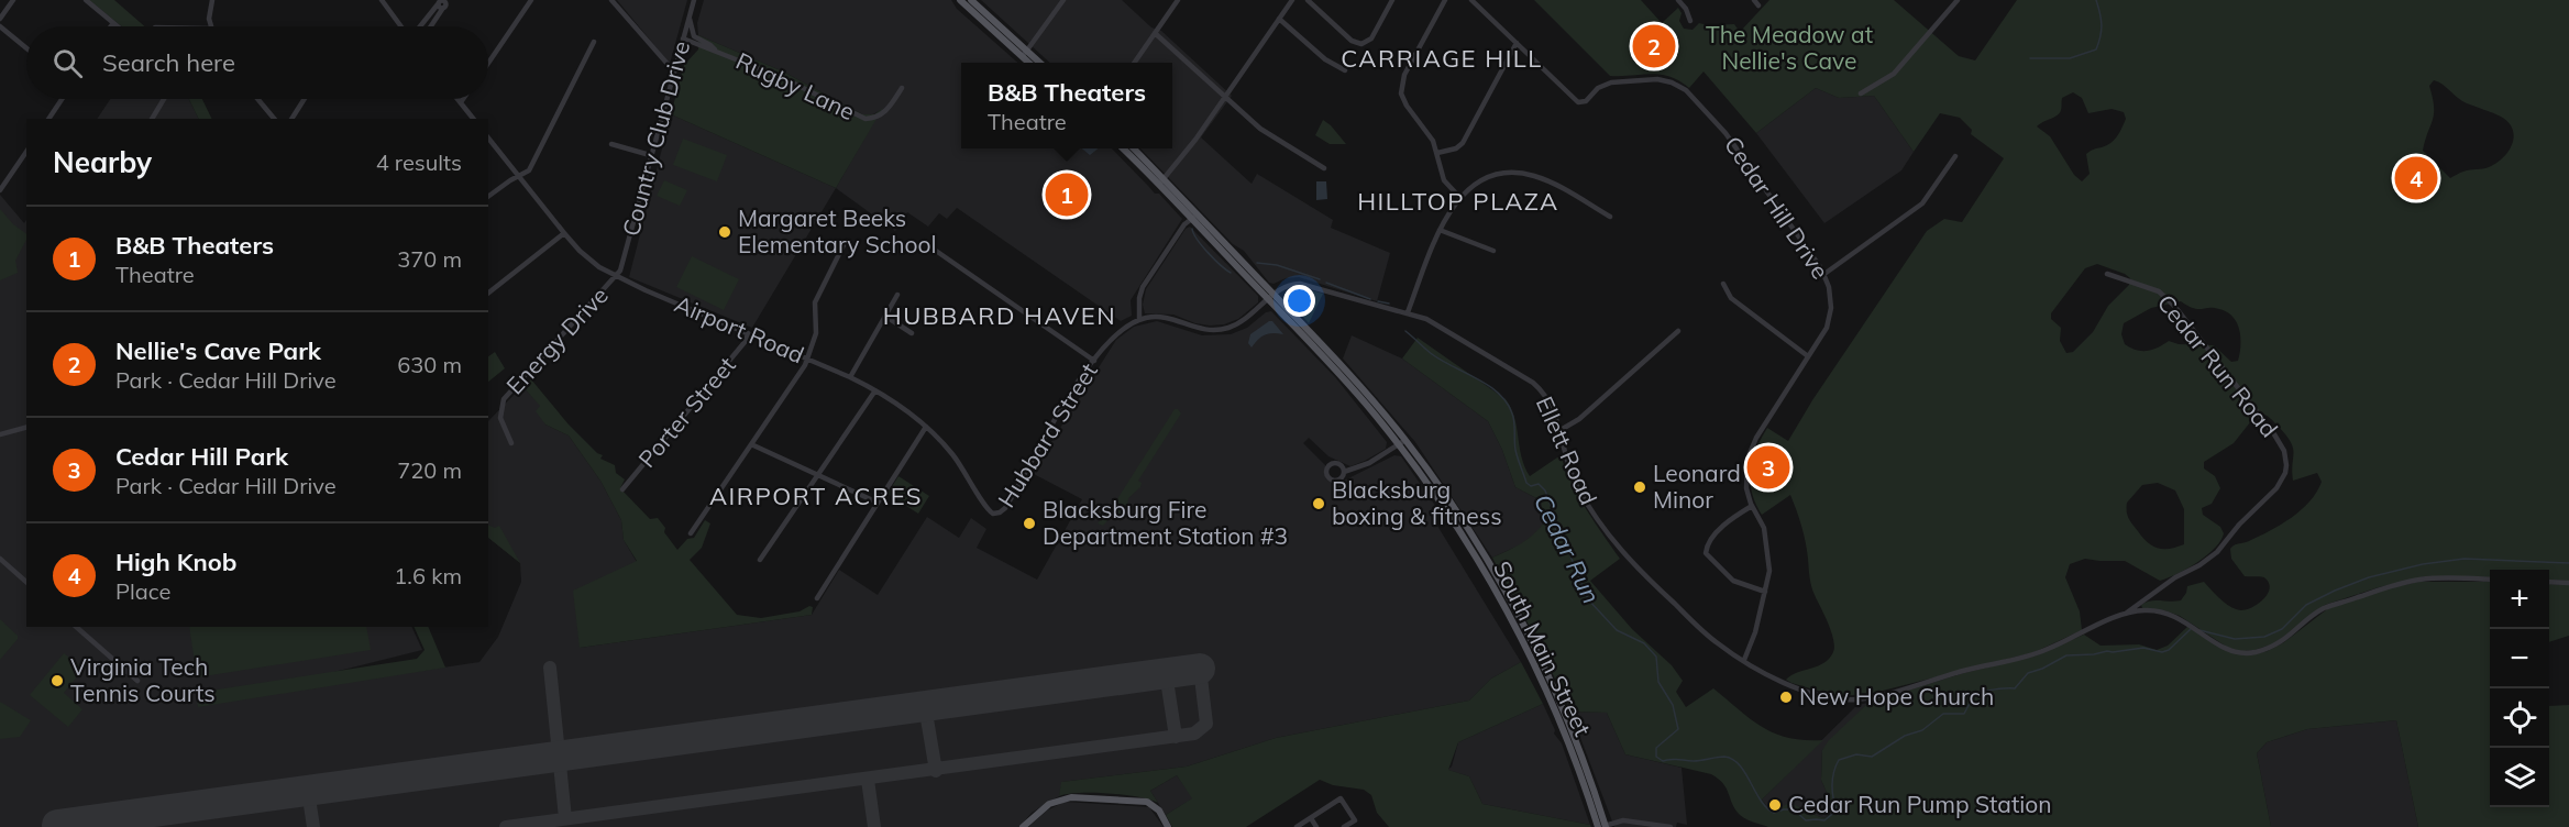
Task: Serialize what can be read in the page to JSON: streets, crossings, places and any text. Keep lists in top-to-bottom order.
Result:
{
  "streets": {
    "main road": ["South Main Street"],
    "street": [
      "Rugby Lane",
      "Country Club Drive",
      "Cedar Hill Drive",
      "Airport Road",
      "Energy Drive",
      "Cedar Run Road",
      "Porter Street",
      "Hubbard Street",
      "Ellett Road"
    ]
  },
  "crossings": [
    ["Rugby Lane", "Country Club Drive"],
    ["Country Club Drive", "Airport Road"],
    ["Country Club Drive", "Energy Drive"],
    ["Cedar Hill Drive", "Ellett Road"],
    ["Airport Road", "Energy Drive"],
    ["Airport Road", "Porter Street"],
    ["Airport Road", "Hubbard Street"],
    ["Cedar Run Road", "Ellett Road"],
    ["Ellett Road", "South Main Street"]
  ],
  "districts": [
    "CARRIAGE HILL",
    "HILLTOP PLAZA",
    "HUBBARD HAVEN",
    "AIRPORT ACRES"
  ],
  "water": ["Cedar Run"],
  "parks": ["The Meadow at Nellie's Cave"],
  "places": [
    "Margaret Beeks Elementary School",
    "Leonard Minor",
    "Blacksburg boxing & fitness",
    "Blacksburg Fire Department Station #3",
    "Virginia Tech Tennis Courts",
    "New Hope Church",
    "Cedar Run Pump Station"
  ],
  "page": {
    "pins": [
      "2",
      "4",
      "1",
      "3"
    ],
    "search": "Search here",
    "popup": ["B&B Theaters", "Theatre"],
    "heading": ["Nearby", "4 results"],
    "list": [
      {
        "mark": "1",
        "name": "B&B Theaters",
        "note": "Theatre",
        "value": "370 m"
      },
      {
        "mark": "2",
        "name": "Nellie's Cave Park",
        "note": "Park · Cedar Hill Drive",
        "value": "630 m"
      },
      {
        "mark": "3",
        "name": "Cedar Hill Park",
        "note": "Park · Cedar Hill Drive",
        "value": "720 m"
      },
      {
        "mark": "4",
        "name": "High Knob",
        "note": "Place",
        "value": "1.6 km"
      }
    ],
    "map_buttons": ["+", "−"]
  }
}
